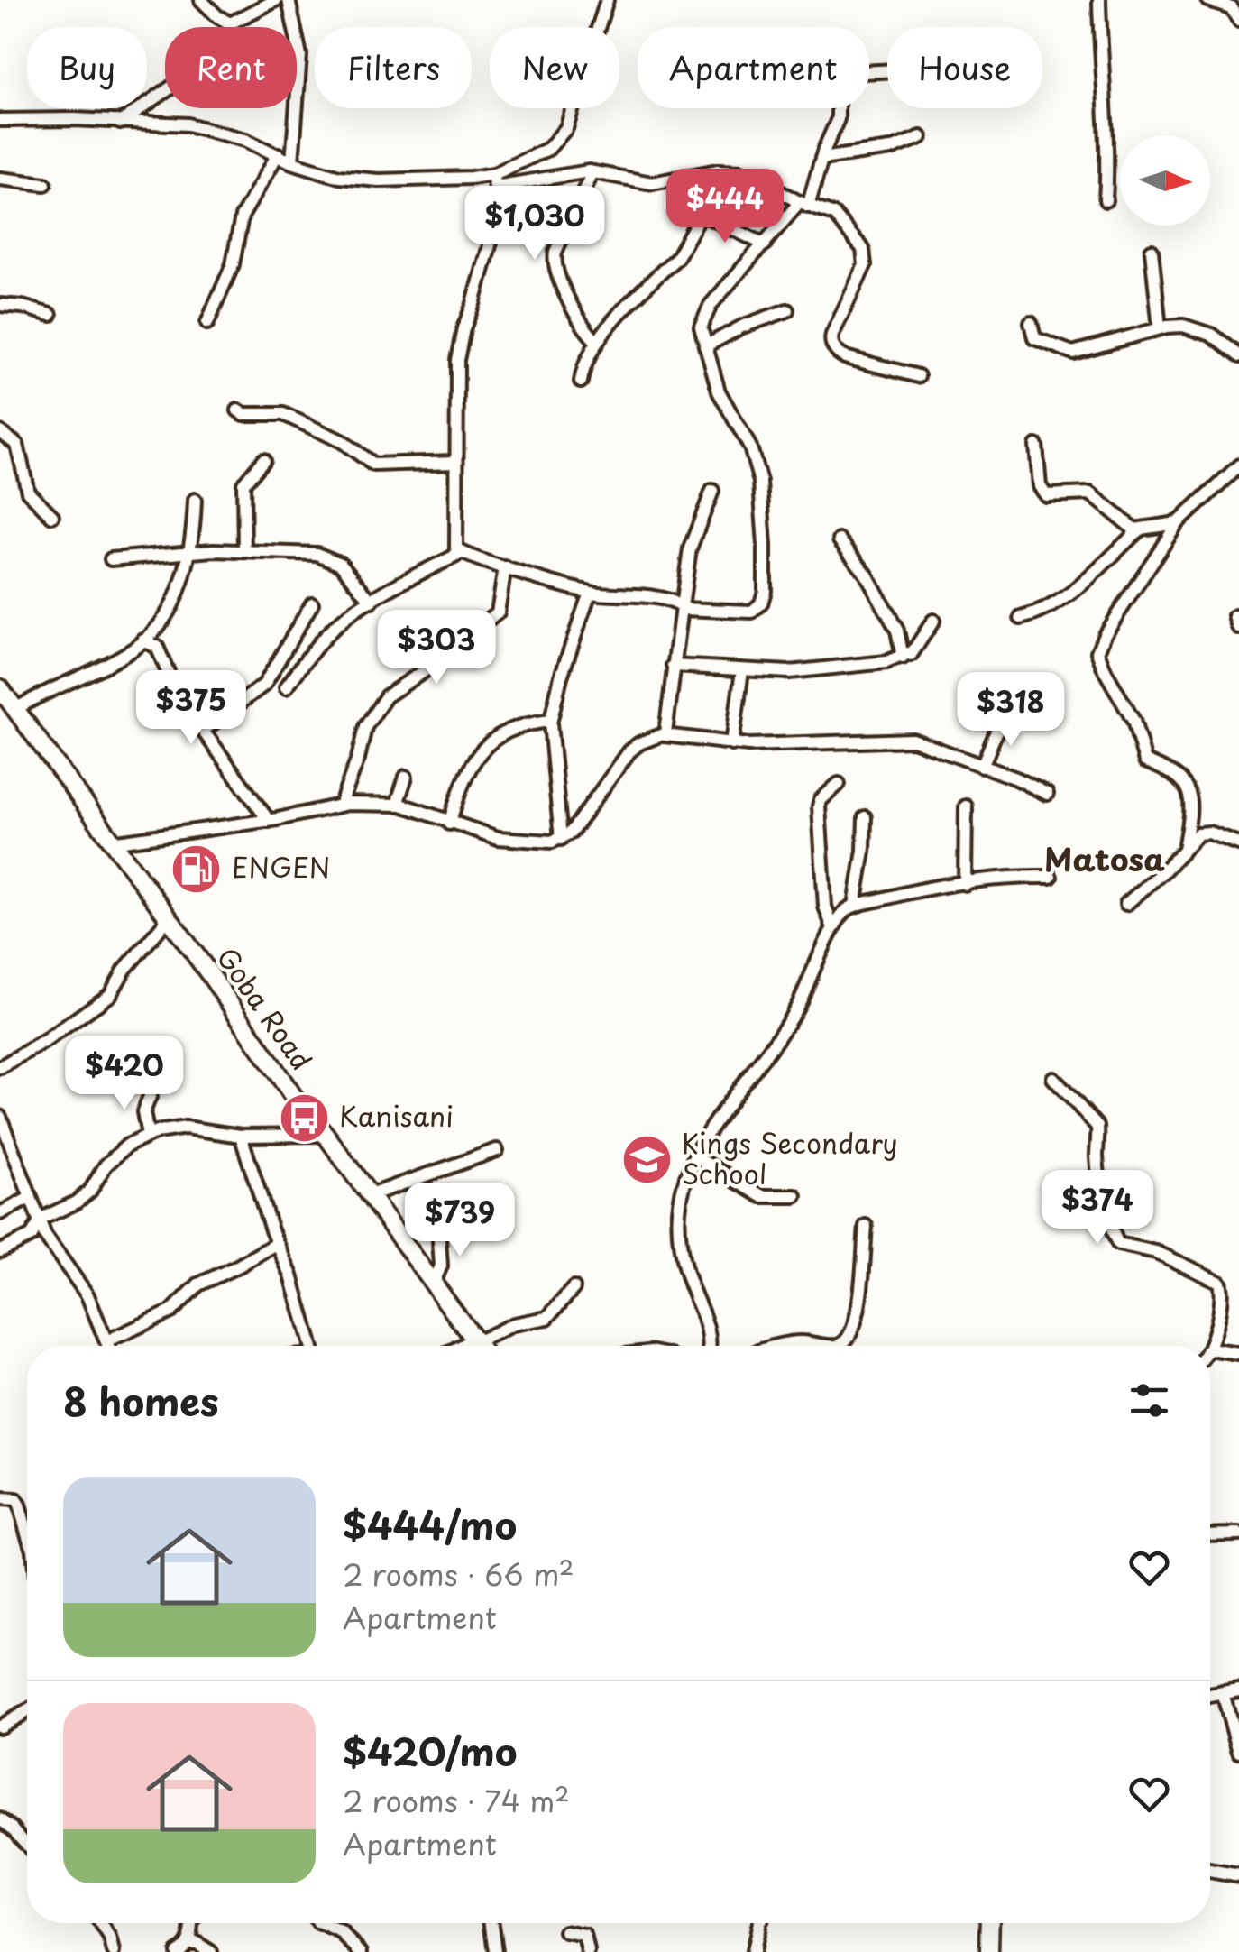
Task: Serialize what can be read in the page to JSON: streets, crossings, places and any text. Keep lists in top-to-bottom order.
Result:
{
  "streets": {
    "main road": ["Goba Road"]
  },
  "districts": ["Matosa"],
  "places": {
    "fuel station": ["ENGEN"],
    "bus stop": ["Kanisani"],
    "school or university": ["Kings Secondary School"]
  },
  "north": "right",
  "page": {
    "chip": [
      "Buy",
      "Rent",
      "Filters",
      "New",
      "Apartment",
      "House"
    ],
    "price": [
      "$444",
      "$1,030",
      "$303",
      "$375",
      "$318",
      "$420",
      "$374",
      "$739"
    ],
    "heading": "8 homes",
    "list": [
      {
        "name": "$444/mo",
        "note": "2 rooms · 66 m² · Apartment"
      },
      {
        "name": "$420/mo",
        "note": "2 rooms · 74 m² · Apartment"
      }
    ]
  }
}
